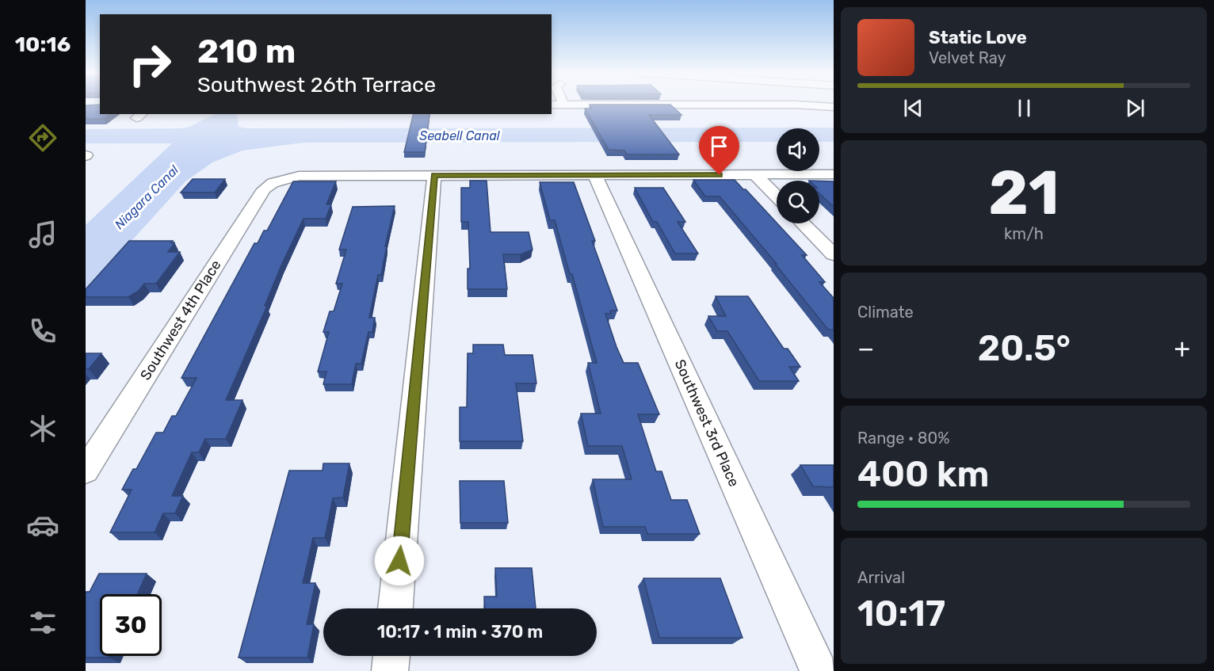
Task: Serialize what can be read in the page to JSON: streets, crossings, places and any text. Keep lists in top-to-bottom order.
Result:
{
  "streets": {
    "street": ["Southwest 4th Place", "Southwest 3rd Place"]
  },
  "water": ["Seabell Canal", "Niagara Canal"],
  "page": {
    "tabs": "10:16",
    "turn": ["210 m", "Southwest 26th Terrace"],
    "song": ["Static Love", "Velvet Ray"],
    "tile": [
      ["21", "km/h"],
      "Climate",
      ["Range · 80%", "400 km"],
      ["Arrival", "10:17"]
    ],
    "heat": ["−", "20.5°", "+"],
    "limit": "30",
    "trip": "10:17 · 1 min · 370 m"
  }
}
